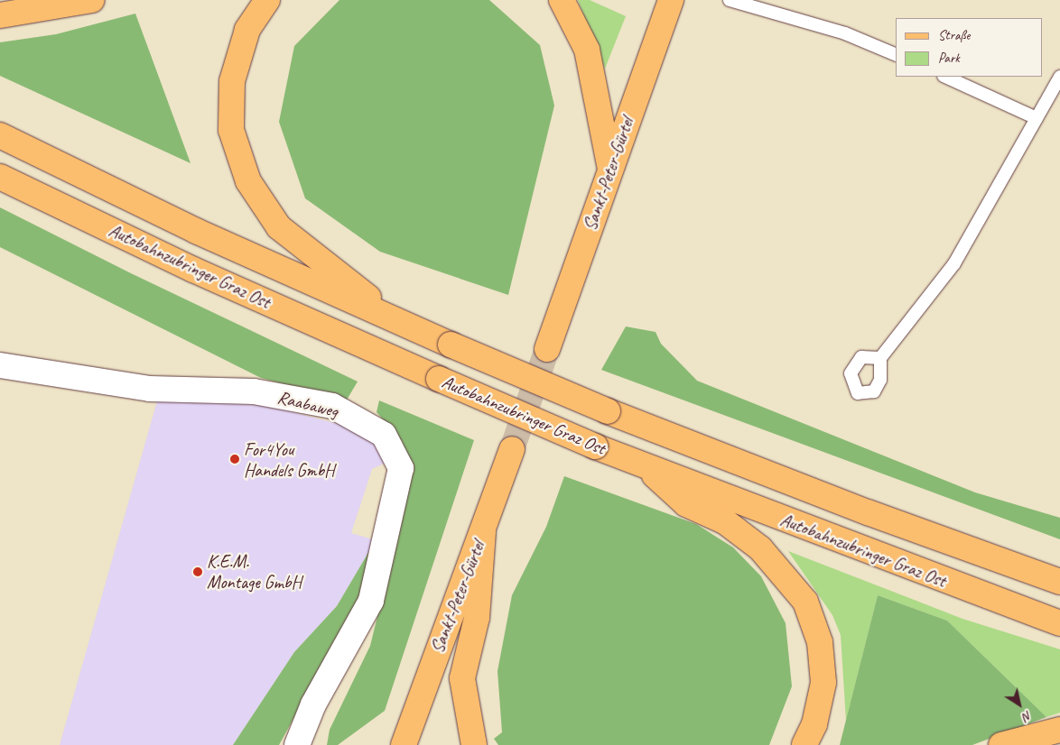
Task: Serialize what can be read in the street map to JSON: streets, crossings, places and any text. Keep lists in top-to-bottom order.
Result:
{
  "streets": {
    "main road": ["Sankt-Peter-Gürtel", "Autobahnzubringer Graz Ost"],
    "street": ["Raabaweg"]
  },
  "places": ["For4You Handels GmbH", "K.E.M. Montage GmbH"],
  "legend": ["Straße", "Park"],
  "north": "bottom right"
}
